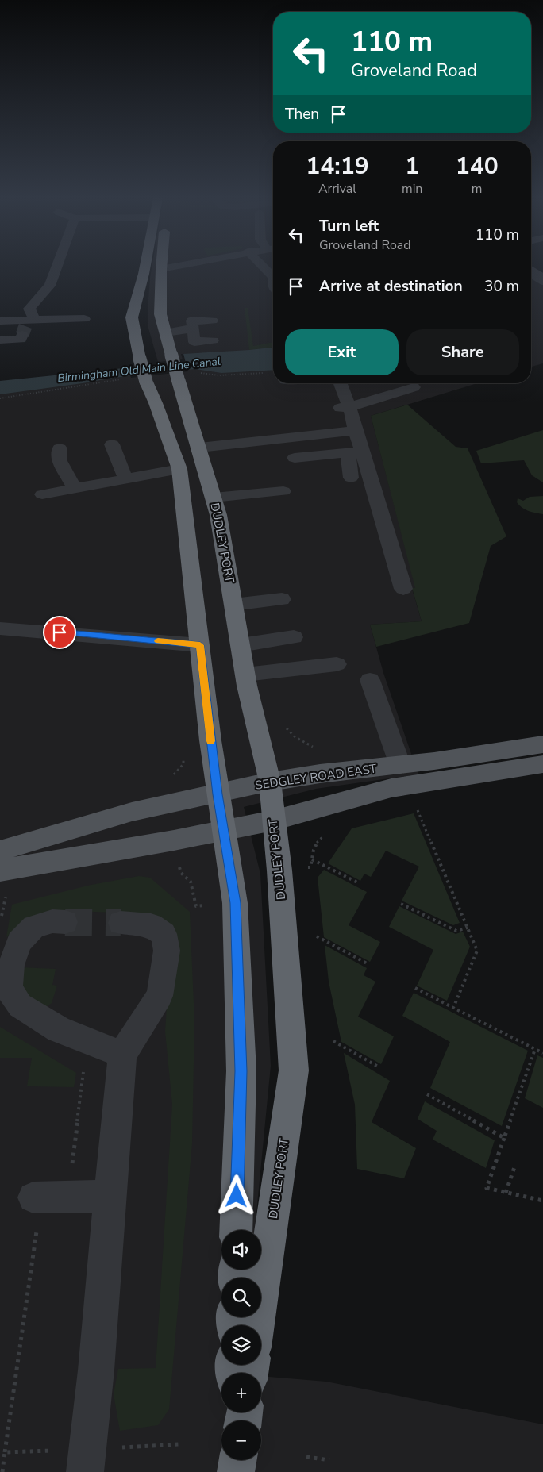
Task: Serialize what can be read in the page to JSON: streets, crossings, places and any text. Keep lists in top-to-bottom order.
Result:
{
  "streets": {
    "highway": ["DUDLEY PORT"],
    "main road": ["SEDGLEY ROAD EAST"]
  },
  "crossings": [
    ["DUDLEY PORT", "SEDGLEY ROAD EAST"]
  ],
  "water": ["Birmingham Old Main Line Canal"],
  "page": {
    "turn": ["110 m", "Groveland Road"],
    "then": "Then",
    "eta": [
      "14:19",
      "Arrival",
      "1",
      "min",
      "140",
      "m"
    ],
    "list": [
      {
        "name": "Turn left",
        "note": "Groveland Road",
        "value": "110 m"
      },
      {
        "name": "Arrive at destination",
        "value": "30 m"
      }
    ],
    "buttons": ["Exit", "Share"],
    "map_buttons": ["+", "−"]
  }
}
